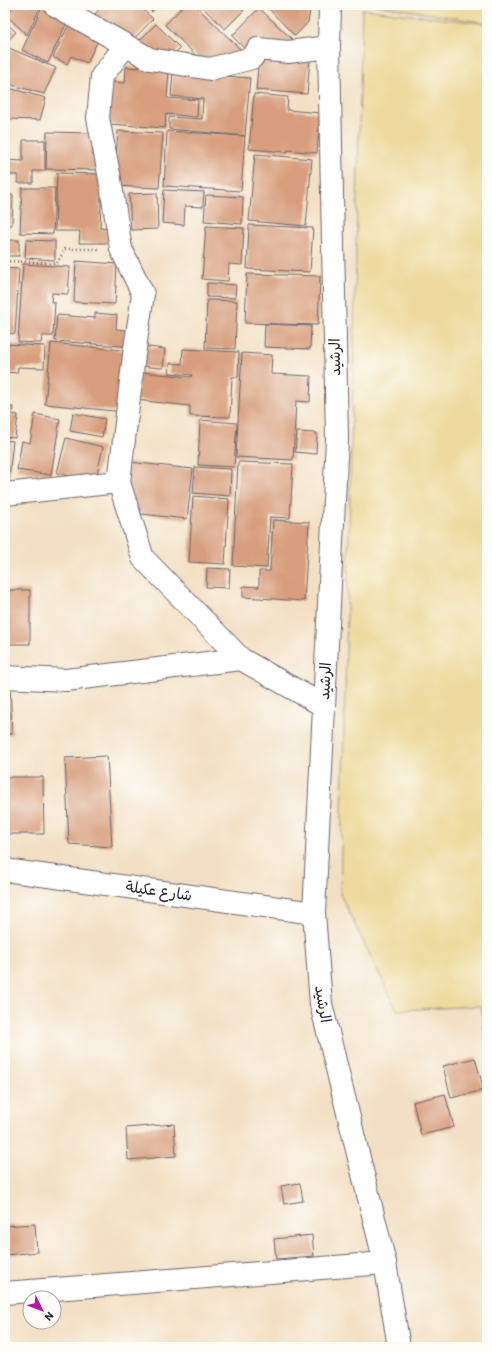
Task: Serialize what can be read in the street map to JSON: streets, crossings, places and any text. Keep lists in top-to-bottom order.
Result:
{
  "streets": {
    "street": ["الرشيد", "شارع عكيلة"]
  },
  "crossings": [
    ["الرشيد", "شارع عكيلة"]
  ],
  "north": "bottom right"
}
